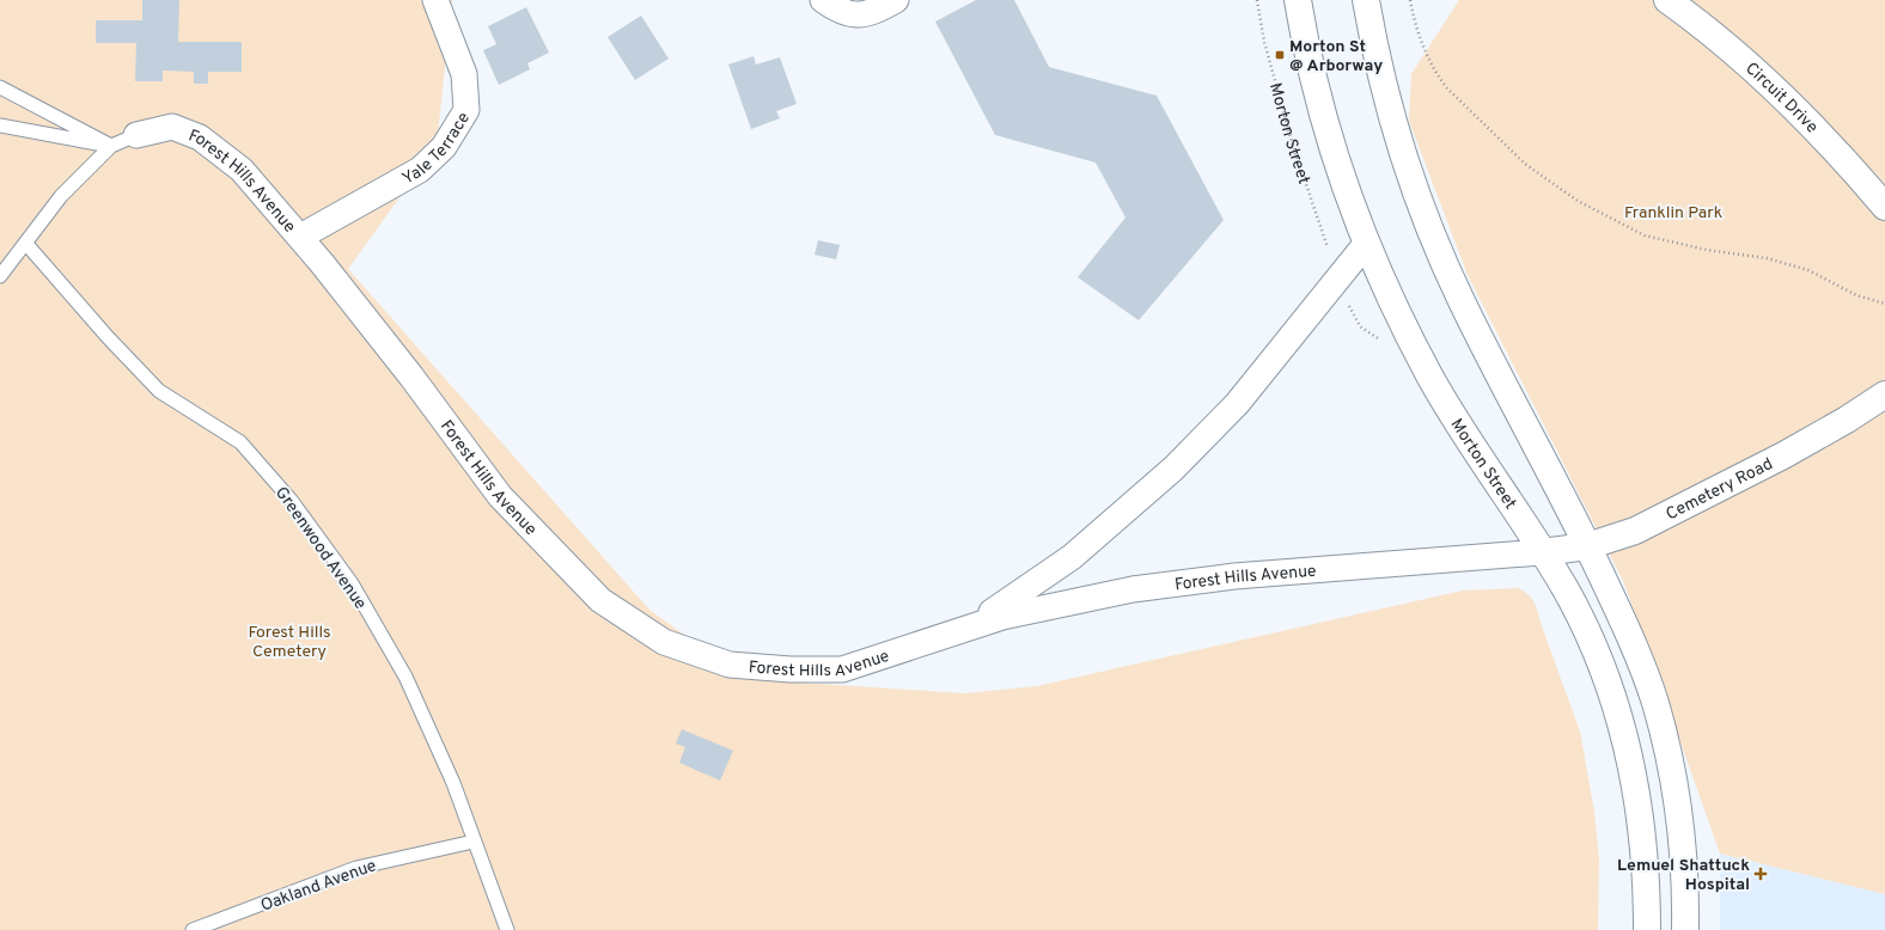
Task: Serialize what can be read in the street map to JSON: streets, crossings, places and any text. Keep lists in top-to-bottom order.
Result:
{
  "streets": {
    "main road": ["Circuit Drive", "Morton Street", "Cemetery Road"],
    "street": ["Yale Terrace", "Forest Hills Avenue"],
    "lane": ["Greenwood Avenue", "Oakland Avenue"]
  },
  "crossings": [
    ["Morton Street", "Forest Hills Avenue"],
    ["Morton Street", "Cemetery Road"],
    ["Yale Terrace", "Forest Hills Avenue"],
    ["Forest Hills Avenue", "Cemetery Road"],
    ["Greenwood Avenue", "Oakland Avenue"]
  ],
  "parks": ["Franklin Park", "Forest Hills Cemetery"],
  "places": {
    "transit": ["Morton St @ Arborway"],
    "health": ["Lemuel Shattuck Hospital"]
  }
}
